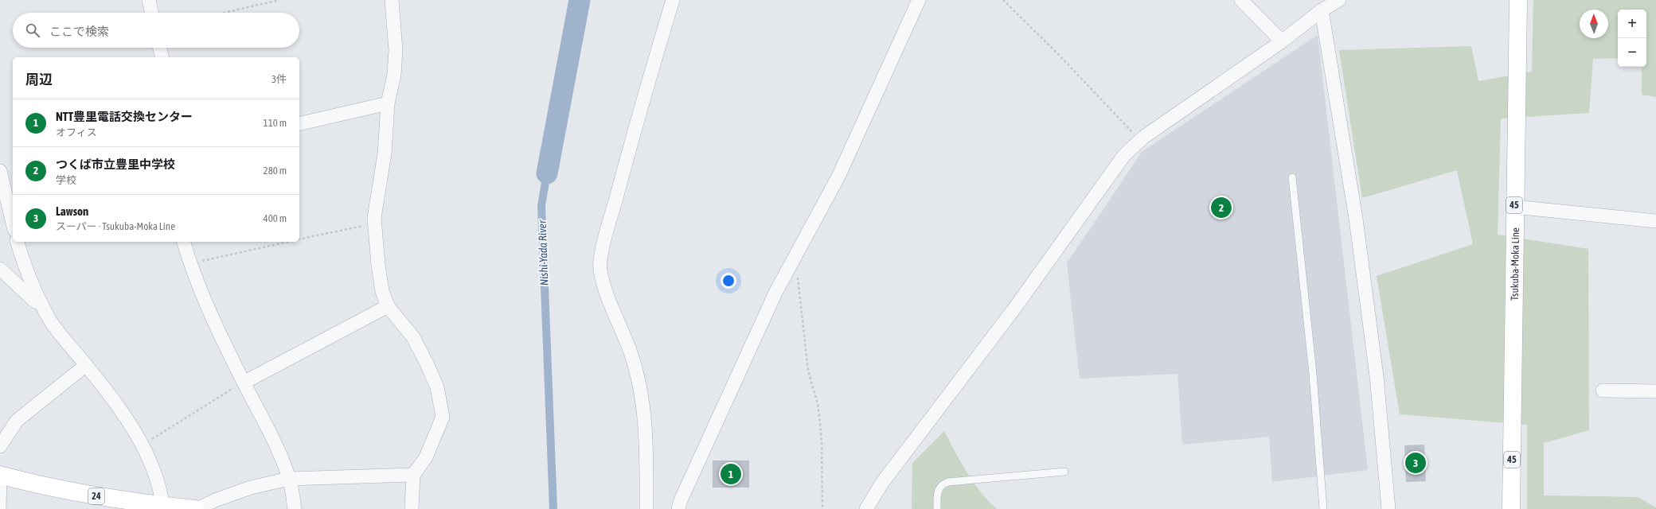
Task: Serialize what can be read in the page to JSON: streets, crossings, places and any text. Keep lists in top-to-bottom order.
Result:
{
  "streets": {
    "main road": ["45", "Tsukuba-Moka Line", "24"]
  },
  "water": ["Nishi-Yada River"],
  "north": "top",
  "page": {
    "map_buttons": ["+", "−"],
    "search": "ここで検索",
    "heading": ["周辺", "3件"],
    "list": [
      {
        "mark": "1",
        "name": "NTT豊里電話交換センター",
        "note": "オフィス",
        "value": "110 m"
      },
      {
        "mark": "2",
        "name": "つくば市立豊里中学校",
        "note": "学校",
        "value": "280 m"
      },
      {
        "mark": "3",
        "name": "Lawson",
        "note": "スーパー · Tsukuba-Moka Line",
        "value": "400 m"
      }
    ],
    "pins": ["2", "3", "1"]
  }
}
